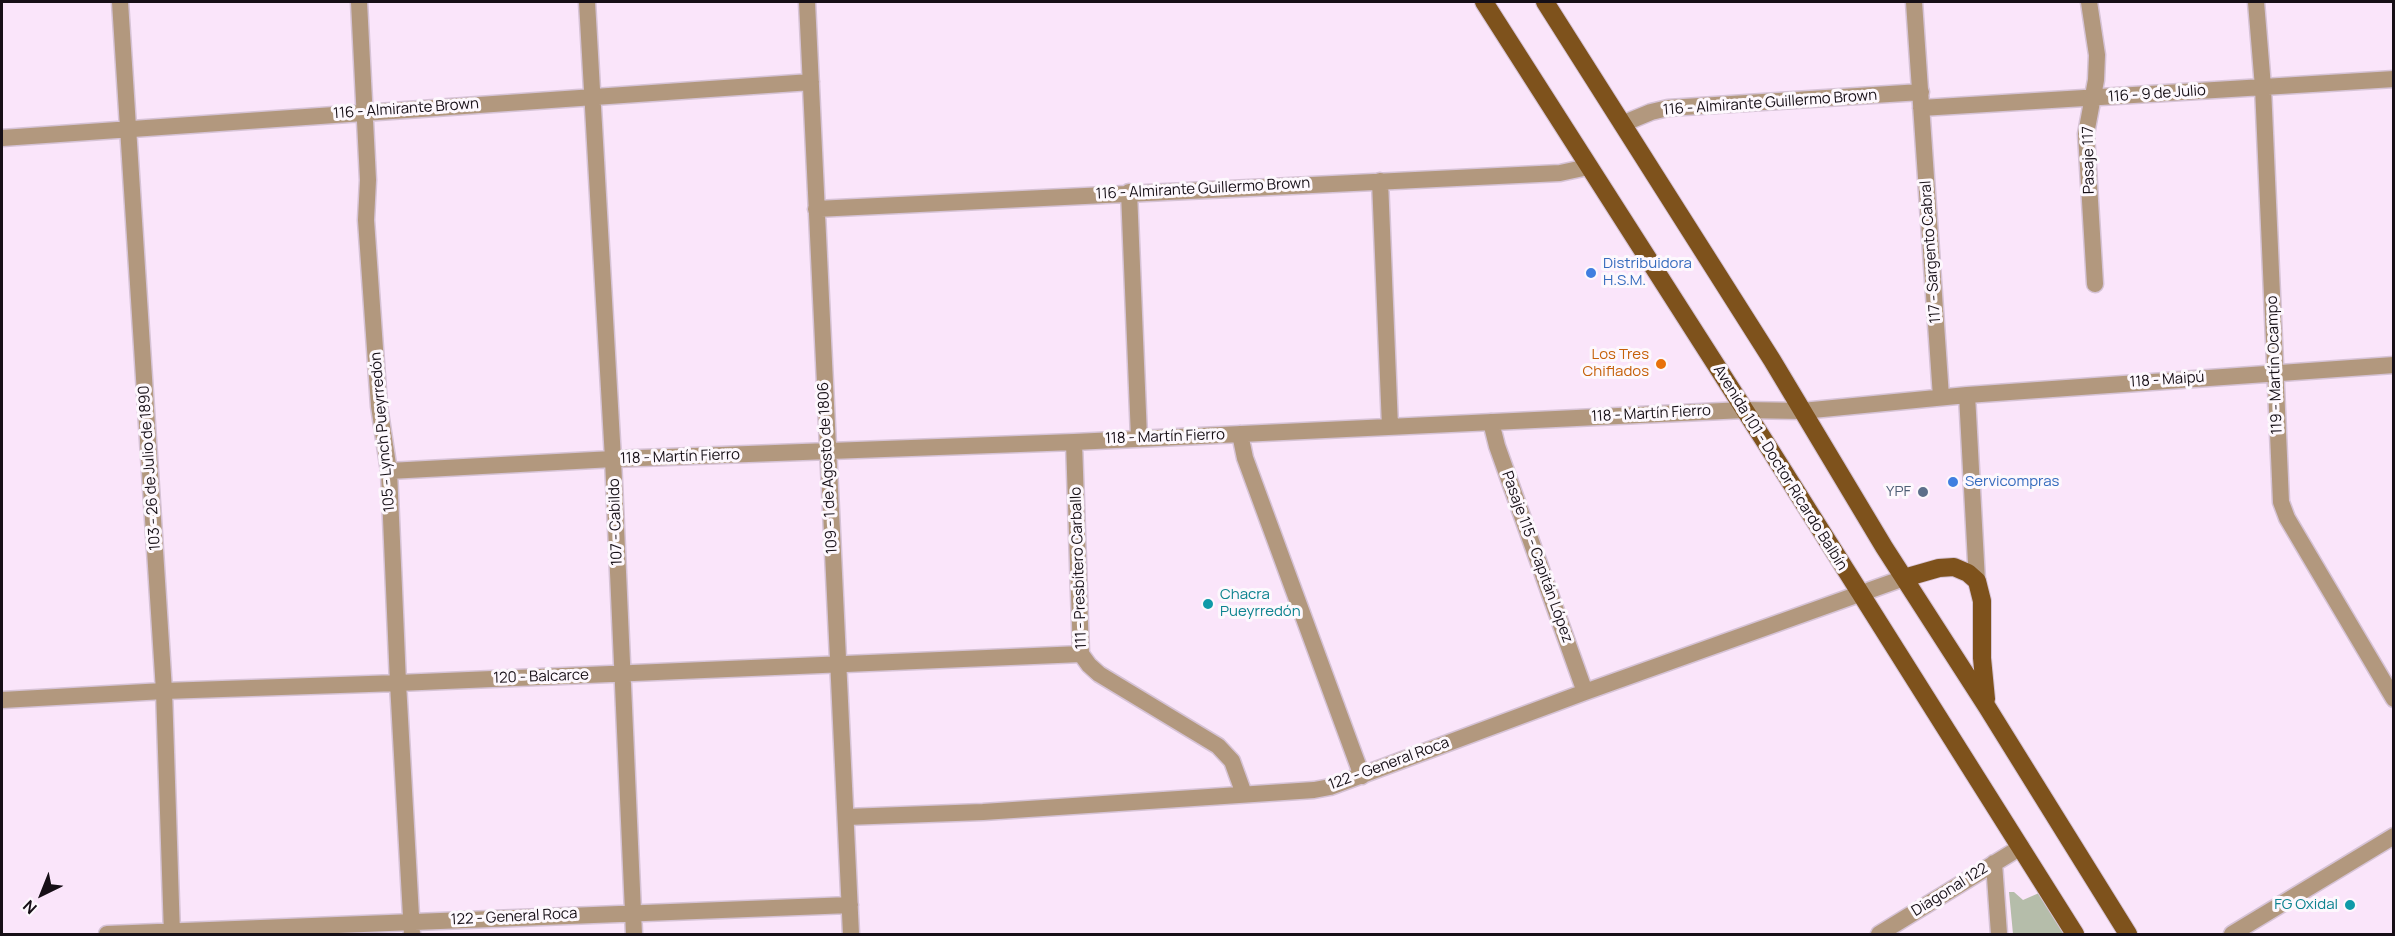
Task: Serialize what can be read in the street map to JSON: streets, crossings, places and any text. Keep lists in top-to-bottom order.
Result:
{
  "streets": {
    "main road": ["Avenida 101 - Doctor Ricardo Balbín"],
    "street": [
      "116 - 9 de Julio",
      "116 - Almirante Guillermo Brown",
      "116 - Almirante Brown",
      "Pasaje 117",
      "117 - Sargento Cabral",
      "119 - Martín Ocampo",
      "118 - Maipú",
      "118 - Martín Fierro",
      "105 - Lynch Pueyrredón",
      "103 - 26 de Julio de 1890",
      "109 - 1 de Agosto de 1806",
      "107 - Cabildo",
      "Pasaje 115 - Capitán López",
      "111 - Presbítero Carballo",
      "120 - Balcarce",
      "122 - General Roca",
      "Diagonal 122"
    ]
  },
  "crossings": [
    ["116 - 9 de Julio", "116 - Almirante Guillermo Brown"],
    ["116 - 9 de Julio", "Pasaje 117"],
    ["116 - 9 de Julio", "117 - Sargento Cabral"],
    ["116 - 9 de Julio", "119 - Martín Ocampo"],
    ["116 - Almirante Guillermo Brown", "117 - Sargento Cabral"],
    ["116 - Almirante Guillermo Brown", "109 - 1 de Agosto de 1806"],
    ["116 - Almirante Guillermo Brown", "Avenida 101 - Doctor Ricardo Balbín"],
    ["116 - Almirante Brown", "105 - Lynch Pueyrredón"],
    ["116 - Almirante Brown", "103 - 26 de Julio de 1890"],
    ["116 - Almirante Brown", "109 - 1 de Agosto de 1806"],
    ["116 - Almirante Brown", "107 - Cabildo"],
    ["117 - Sargento Cabral", "118 - Maipú"],
    ["117 - Sargento Cabral", "118 - Martín Fierro"],
    ["119 - Martín Ocampo", "118 - Maipú"],
    ["118 - Maipú", "118 - Martín Fierro"],
    ["118 - Martín Fierro", "105 - Lynch Pueyrredón"],
    ["118 - Martín Fierro", "109 - 1 de Agosto de 1806"],
    ["118 - Martín Fierro", "Avenida 101 - Doctor Ricardo Balbín"],
    ["118 - Martín Fierro", "107 - Cabildo"],
    ["118 - Martín Fierro", "Pasaje 115 - Capitán López"],
    ["118 - Martín Fierro", "111 - Presbítero Carballo"],
    ["105 - Lynch Pueyrredón", "120 - Balcarce"],
    ["105 - Lynch Pueyrredón", "122 - General Roca"],
    ["103 - 26 de Julio de 1890", "120 - Balcarce"],
    ["103 - 26 de Julio de 1890", "122 - General Roca"],
    ["109 - 1 de Agosto de 1806", "120 - Balcarce"],
    ["109 - 1 de Agosto de 1806", "122 - General Roca"],
    ["Avenida 101 - Doctor Ricardo Balbín", "122 - General Roca"],
    ["Avenida 101 - Doctor Ricardo Balbín", "Diagonal 122"],
    ["107 - Cabildo", "120 - Balcarce"],
    ["107 - Cabildo", "122 - General Roca"],
    ["Pasaje 115 - Capitán López", "122 - General Roca"],
    ["111 - Presbítero Carballo", "120 - Balcarce"],
    ["111 - Presbítero Carballo", "122 - General Roca"]
  ],
  "places": [
    "Distribuidora H.S.M.",
    "Los Tres Chiflados",
    "Servicompras",
    "YPF",
    "Chacra Pueyrredón",
    "FG Oxidal"
  ],
  "north": "bottom left"
}
